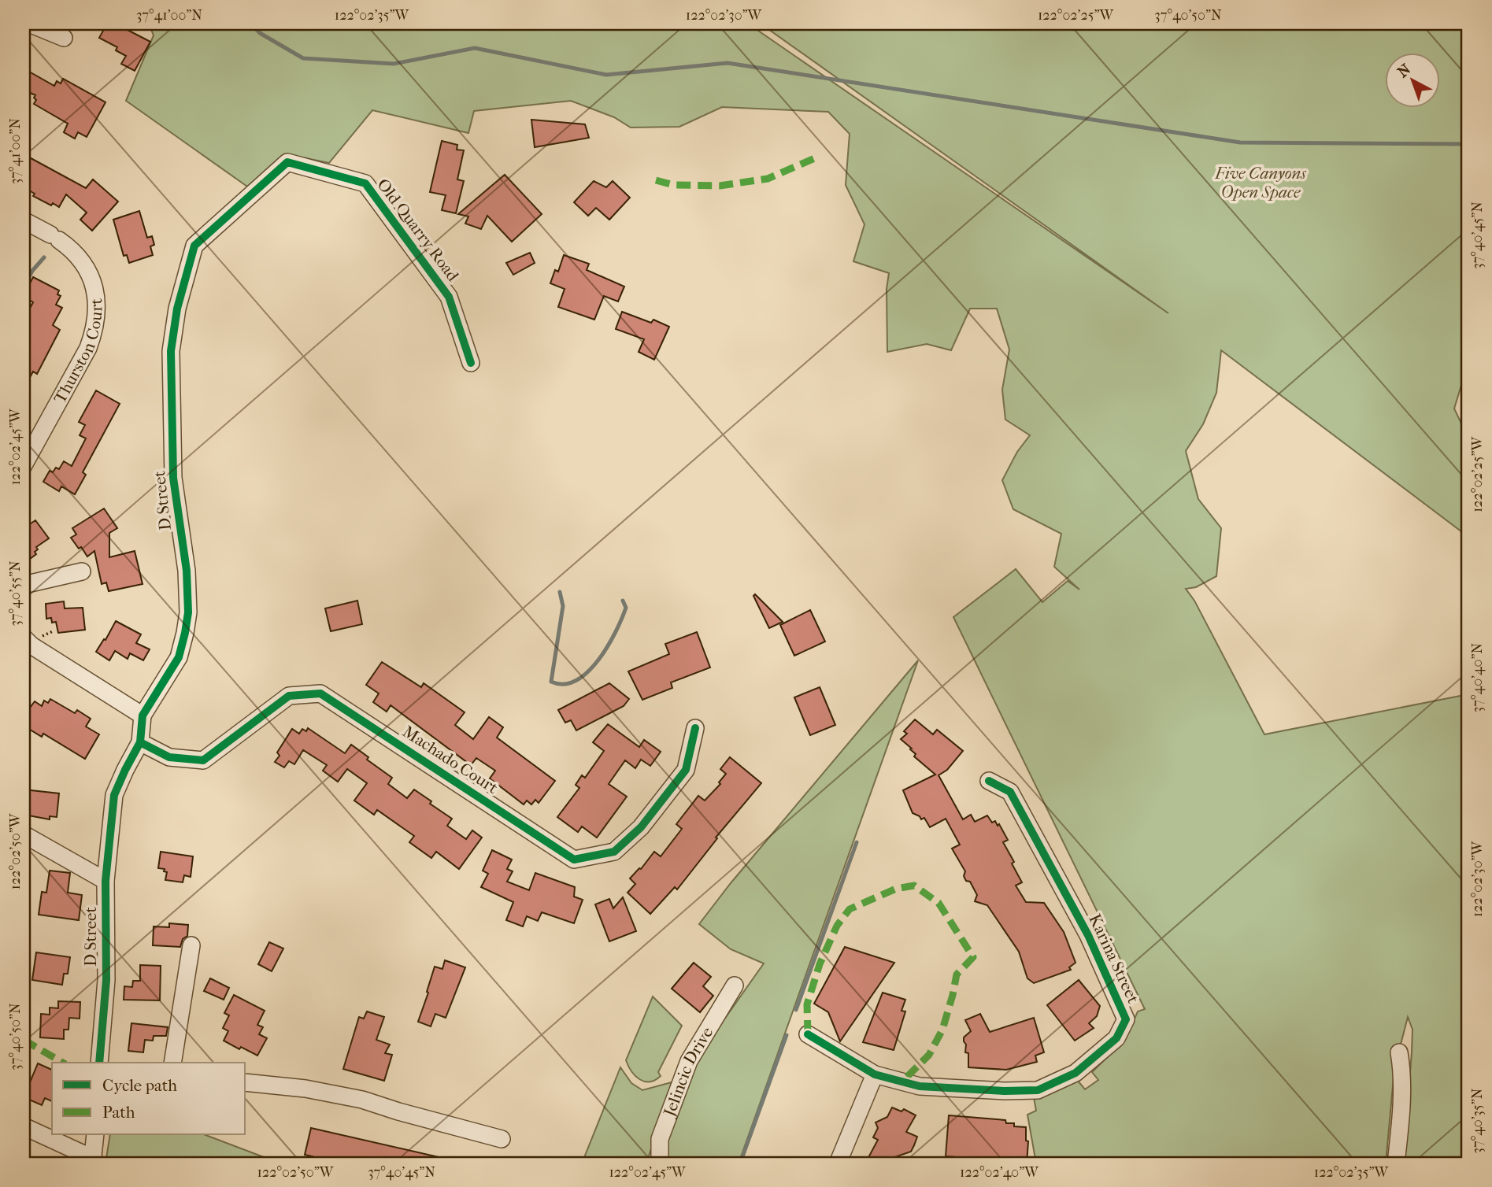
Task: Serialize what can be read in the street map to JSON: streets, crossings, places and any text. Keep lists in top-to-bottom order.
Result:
{
  "streets": {
    "street": [
      "Old Quarry Road",
      "Thurston Court",
      "D Street",
      "Machado Court",
      "Karina Street",
      "Jelincic Drive"
    ]
  },
  "crossings": [
    ["Old Quarry Road", "D Street"],
    ["D Street", "Machado Court"]
  ],
  "parks": ["Five Canyons Open Space"],
  "legend": ["Cycle path", "Path"],
  "north": "top left",
  "coordinates": [
    "37°41'00\"N",
    "122°02'35\"W",
    "122°02'30\"W",
    "122°02'25\"W",
    "37°40'50\"N",
    "37°40'45\"N",
    "122°02'45\"W",
    "37°40'55\"N",
    "37°40'40\"N",
    "122°02'50\"W",
    "37°40'35\"N",
    "122°02'40\"W"
  ]
}
